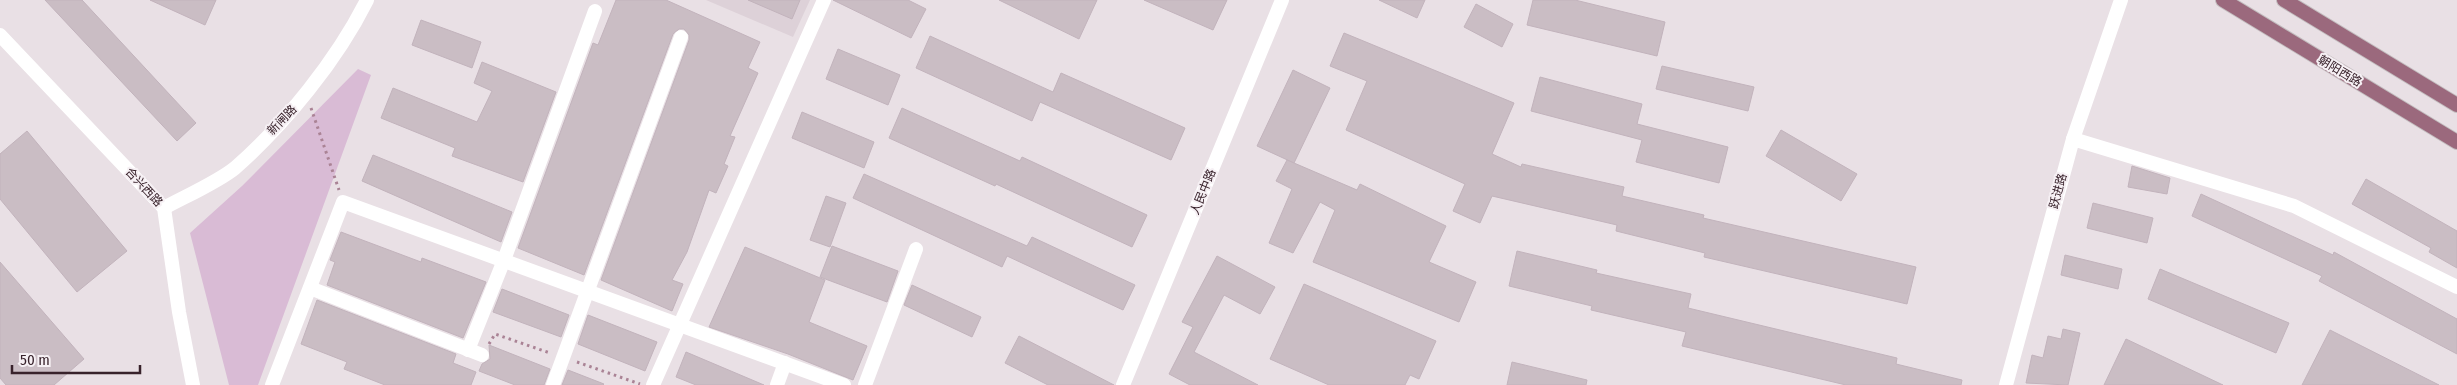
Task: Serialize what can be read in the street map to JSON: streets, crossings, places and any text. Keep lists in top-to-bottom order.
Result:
{
  "streets": {
    "main road": ["朝阳西路"],
    "street": [
      "新闸路",
      "合兴西路",
      "跃进路",
      "人民中路"
    ]
  },
  "crossings": [
    ["新闸路", "合兴西路"]
  ],
  "scale_bar": "50 m"
}
